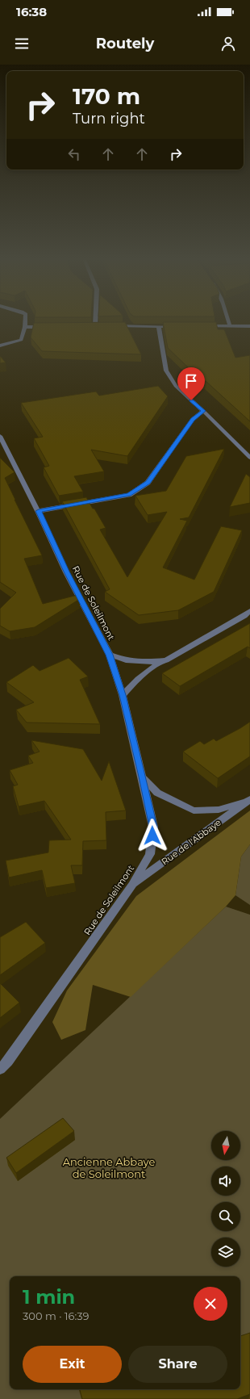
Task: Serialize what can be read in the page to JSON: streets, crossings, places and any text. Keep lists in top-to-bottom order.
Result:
{
  "streets": {
    "street": ["Rue de Soleilmont", "Rue de l'Abbaye"]
  },
  "crossings": [
    ["Rue de Soleilmont", "Rue de l'Abbaye"]
  ],
  "parks": ["Ancienne Abbaye de Soleilmont"],
  "north": "bottom",
  "page": {
    "status": "16:38",
    "header": "Routely",
    "turn": ["170 m", "Turn right"],
    "heading": ["1 min", "300 m · 16:39"],
    "buttons": ["Exit", "Share"]
  }
}
